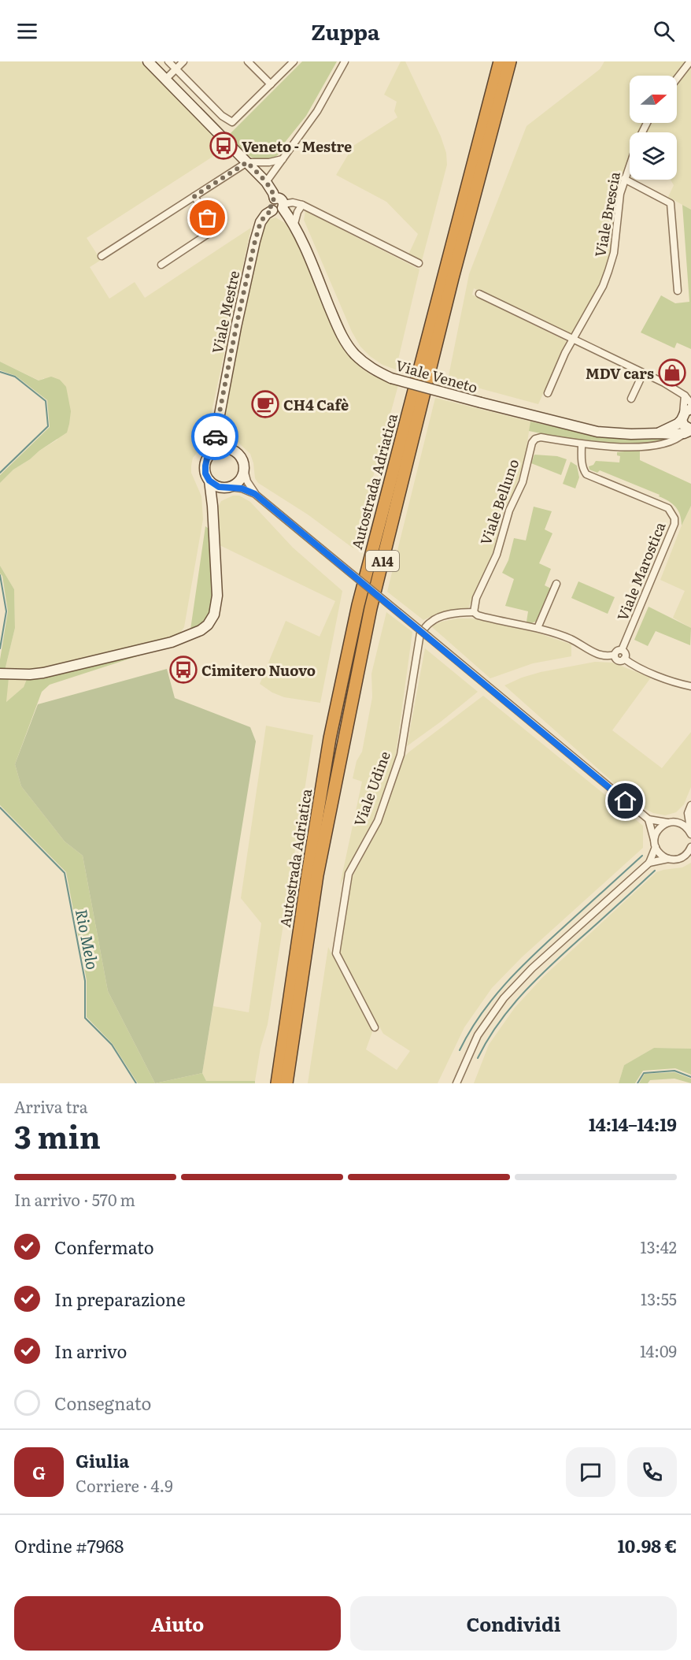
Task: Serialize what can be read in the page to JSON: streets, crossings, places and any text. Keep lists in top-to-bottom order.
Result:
{
  "streets": {
    "highway": ["Autostrada Adriatica", "A14"],
    "main road": ["Viale Mestre", "Viale Veneto"],
    "street": [
      "Viale Brescia",
      "Viale Belluno",
      "Viale Marostica",
      "Viale Udine"
    ]
  },
  "crossings": [
    ["Viale Mestre", "Viale Veneto"],
    ["Viale Veneto", "Viale Belluno"],
    ["Viale Belluno", "Viale Marostica"],
    ["Viale Belluno", "Viale Udine"]
  ],
  "water": ["Rio Melo"],
  "places": {
    "bus stop": ["Veneto - Mestre", "Cimitero Nuovo"],
    "shop": ["MDV cars"],
    "cafe": ["CH4 Cafè"]
  },
  "north": "right",
  "page": {
    "header": "Zuppa",
    "heading": ["3 min", "Arriva tra", "14:14–14:19"],
    "panel": [
      "Giulia",
      "Corriere · 4.9",
      "Ordine #7968",
      "10.98 €"
    ],
    "bar": "In arrivo · 570 m",
    "list": [
      ["Confermato", "13:42"],
      ["In preparazione", "13:55"],
      ["In arrivo", "14:09"],
      "Consegnato"
    ],
    "round": "G",
    "buttons": ["Aiuto", "Condividi"]
  }
}
